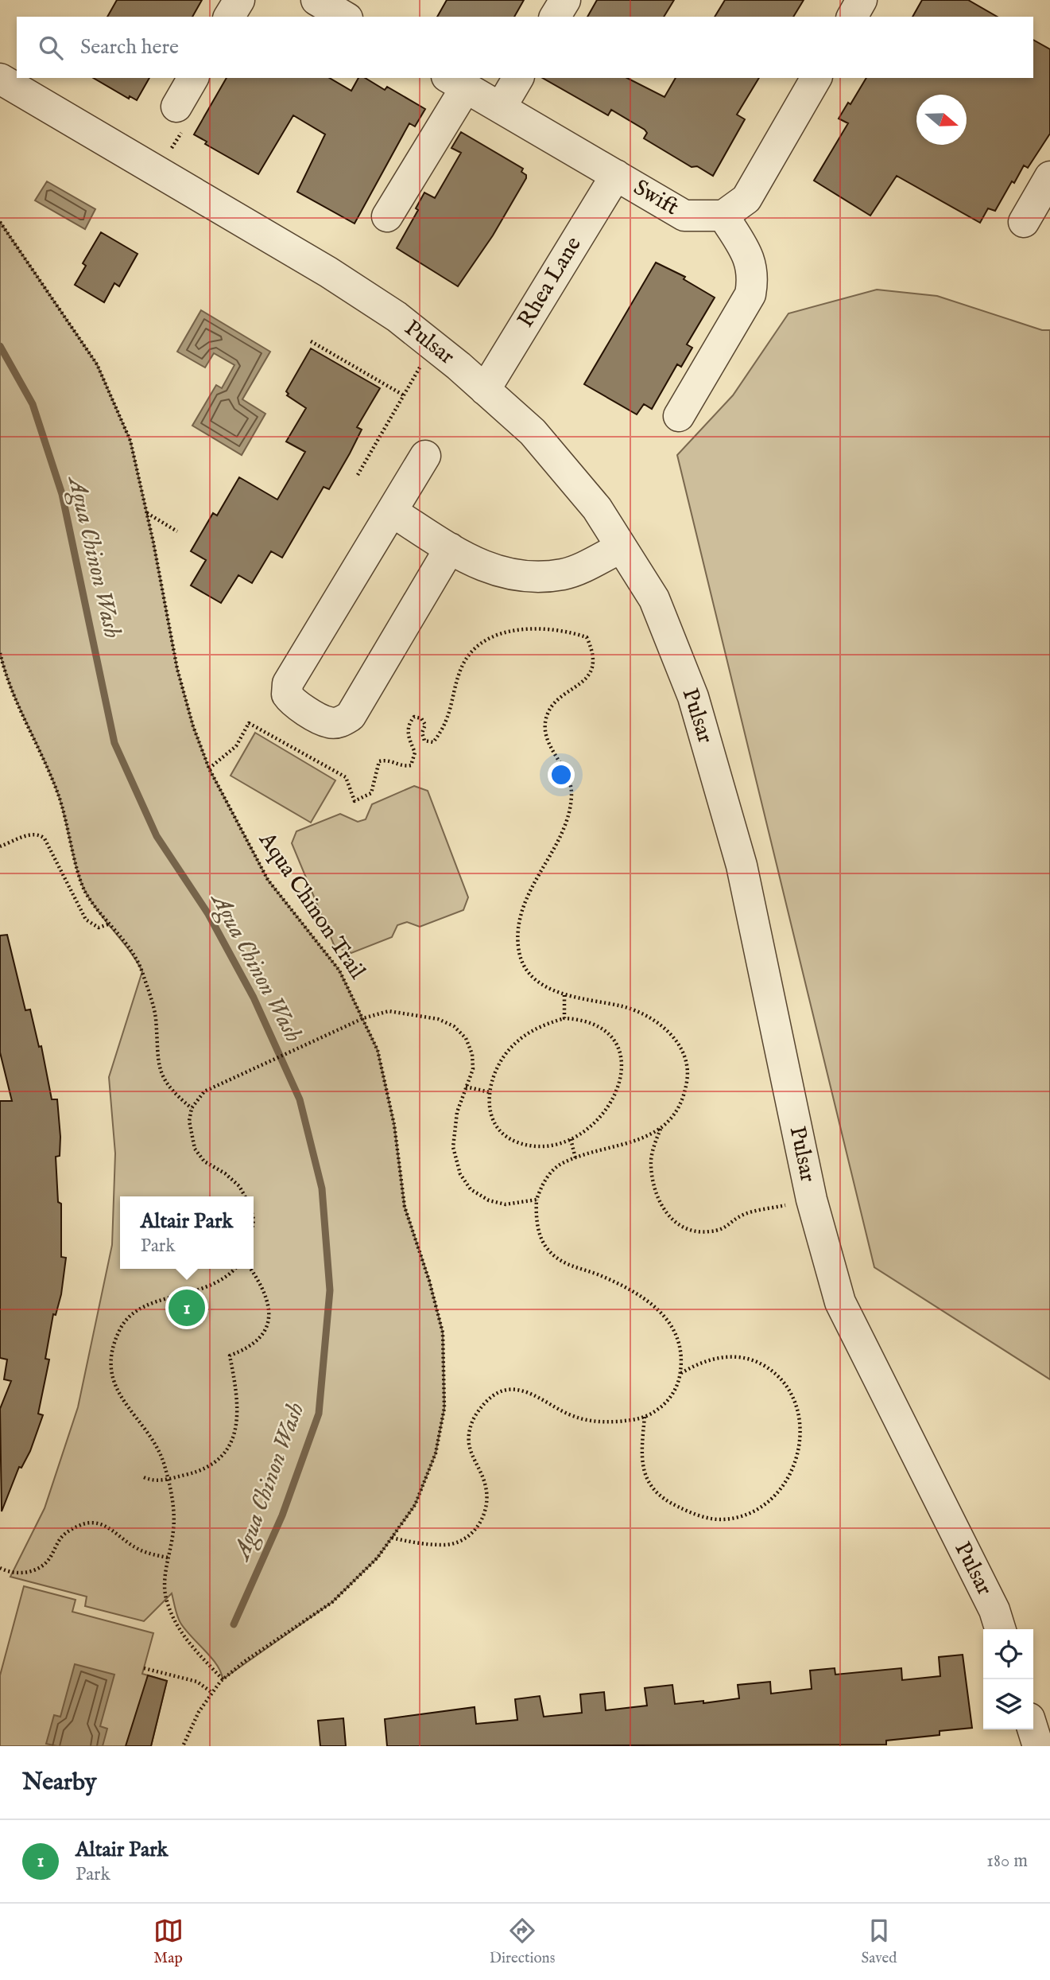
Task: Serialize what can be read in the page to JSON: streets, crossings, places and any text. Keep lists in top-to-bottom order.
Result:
{
  "streets": {
    "street": ["Swift", "Rhea Lane", "Pulsar"],
    "path": ["Aqua Chinon Trail"]
  },
  "crossings": [
    ["Swift", "Rhea Lane"],
    ["Rhea Lane", "Pulsar"]
  ],
  "water": ["Agua Chinon Wash"],
  "north": "right",
  "page": {
    "search": "Search here",
    "popup": ["Altair Park", "Park"],
    "pins": "1",
    "heading": "Nearby",
    "list": [
      {
        "mark": "1",
        "name": "Altair Park",
        "note": "Park",
        "value": "180 m"
      }
    ],
    "nav": ["Map", "Directions", "Saved"]
  }
}
